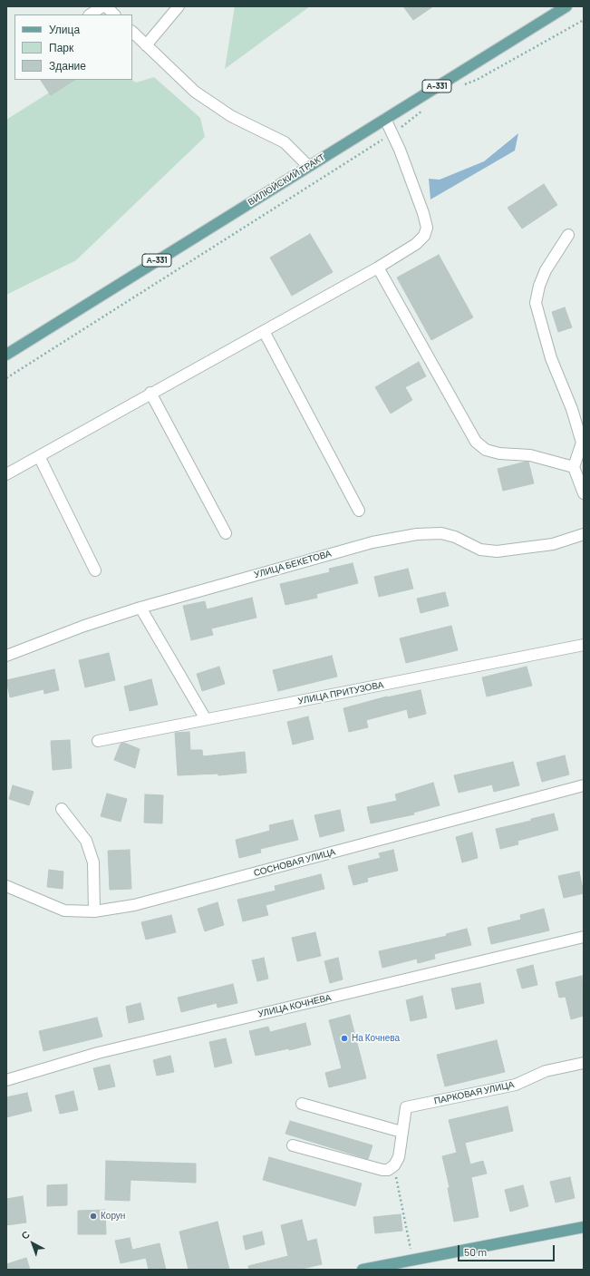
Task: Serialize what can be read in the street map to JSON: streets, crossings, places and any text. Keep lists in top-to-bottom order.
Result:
{
  "streets": {
    "main road": ["А-331", "ВИЛЮЙСКИЙ ТРАКТ"],
    "street": [
      "УЛИЦА БЕКЕТОВА",
      "УЛИЦА ПРИТУЗОВА",
      "СОСНОВАЯ УЛИЦА",
      "УЛИЦА КОЧНЕВА",
      "ПАРКОВАЯ УЛИЦА"
    ]
  },
  "places": ["На Кочнева", "Корун"],
  "legend": ["Улица", "Парк", "Здание"],
  "scale_bar": "50 m",
  "north": "top left"
}
